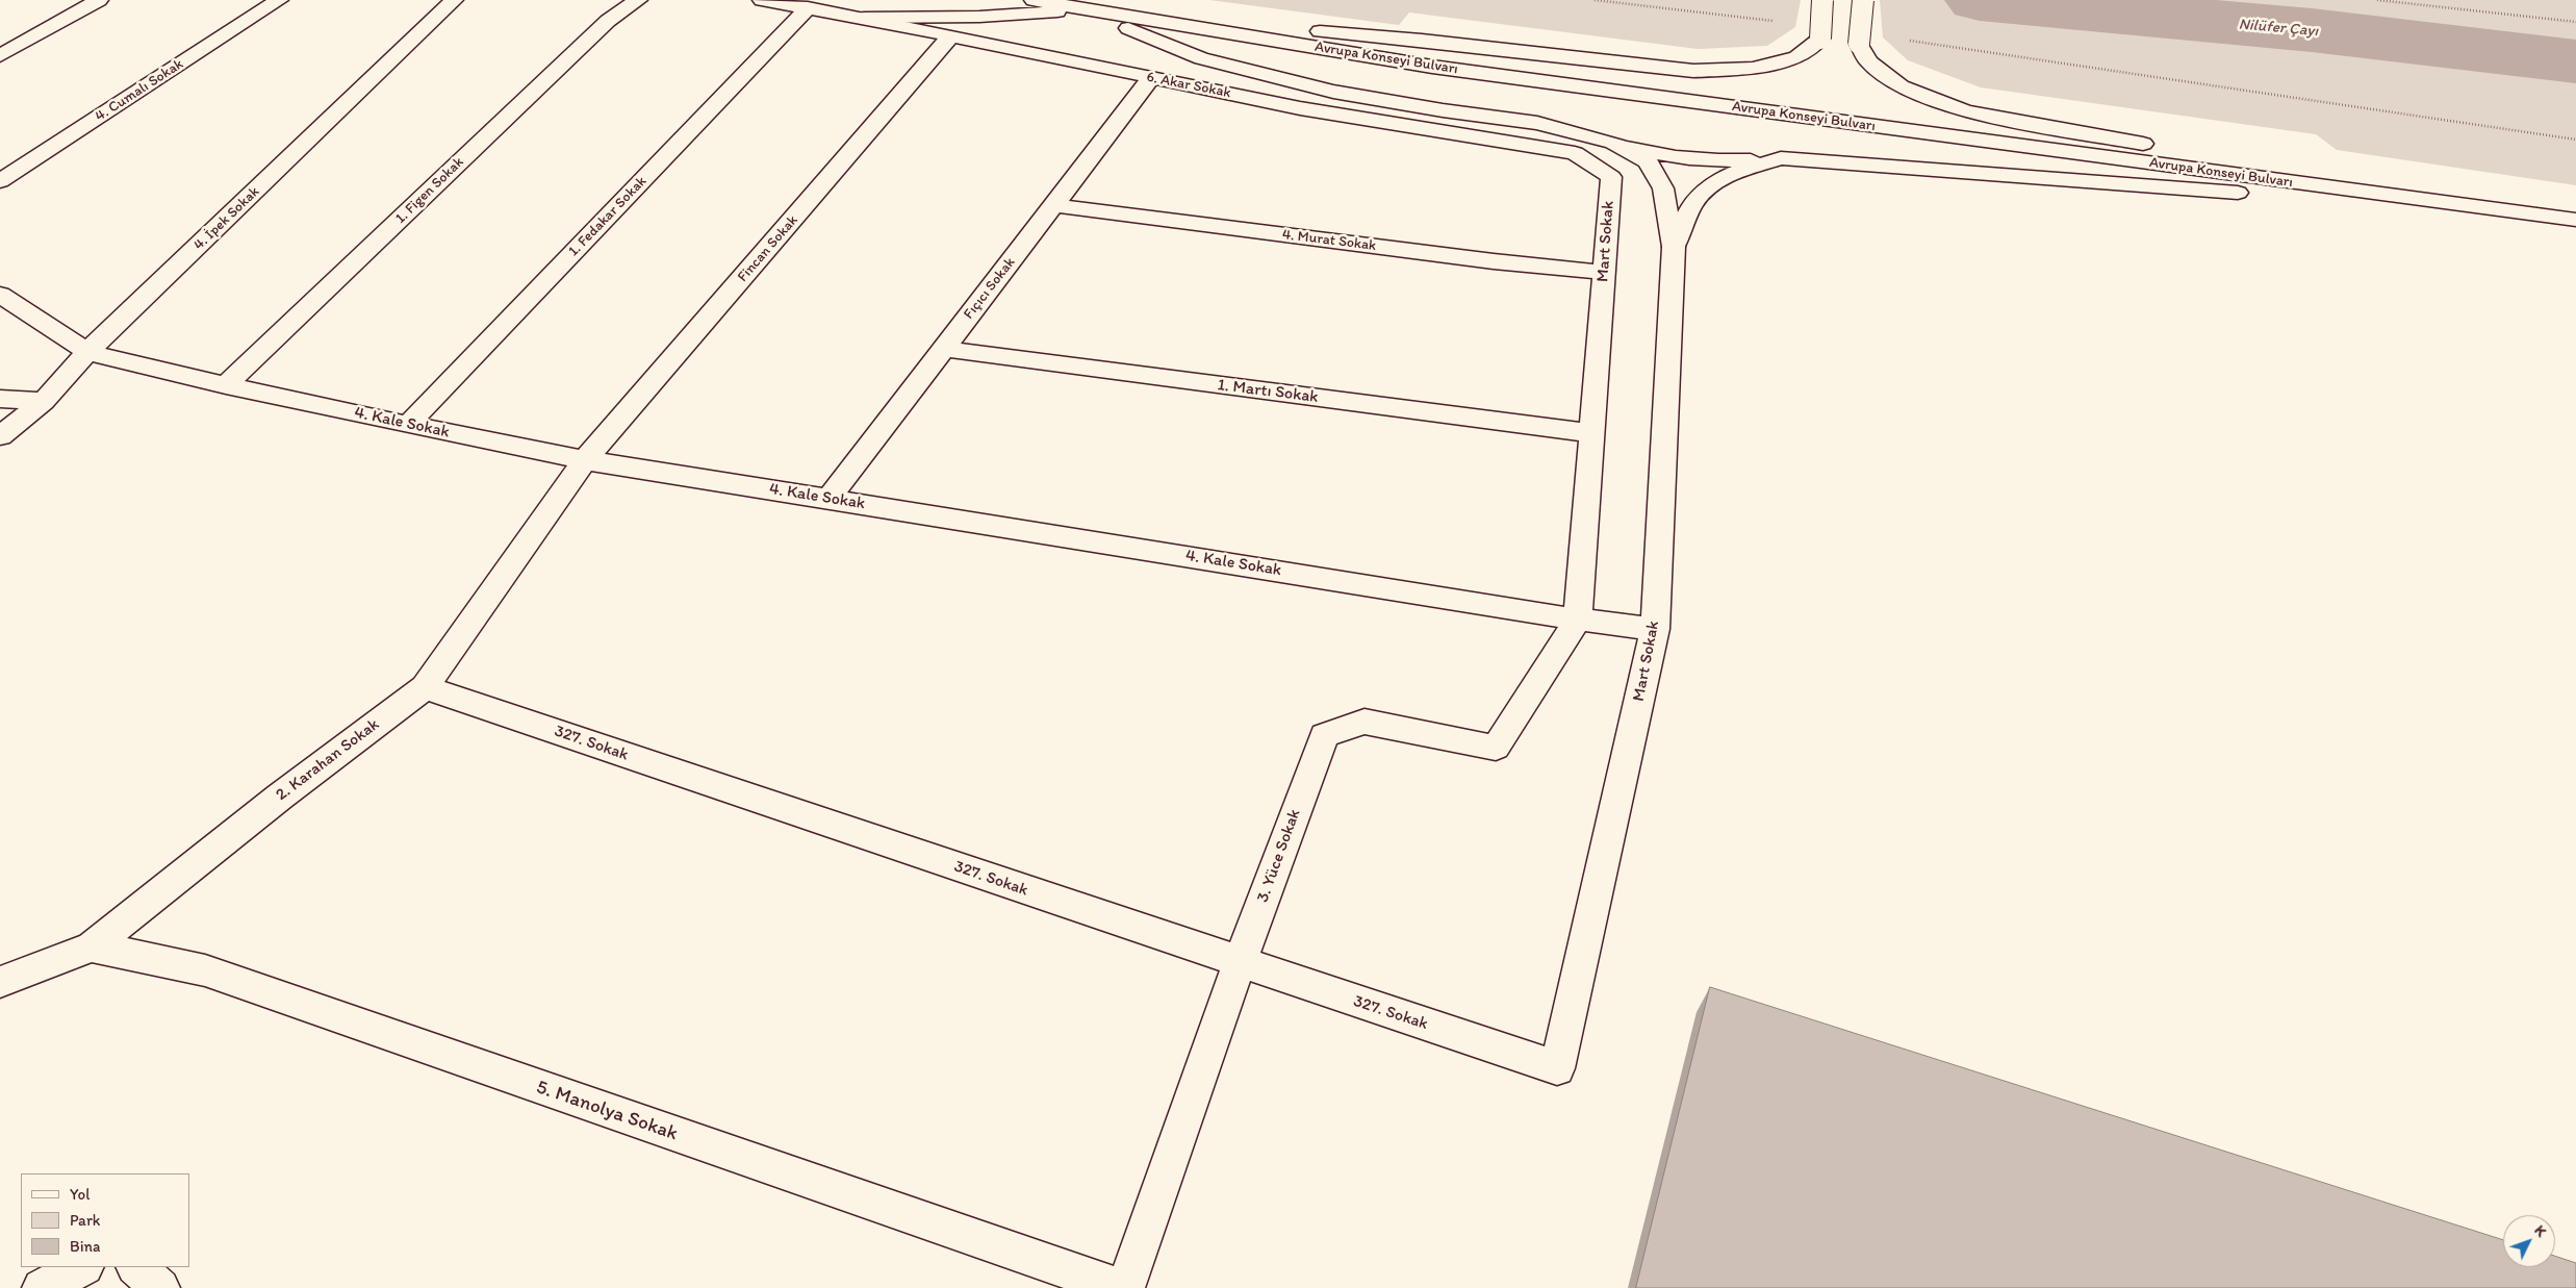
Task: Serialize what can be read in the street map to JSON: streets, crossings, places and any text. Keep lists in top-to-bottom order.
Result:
{
  "streets": {
    "street": [
      "Avrupa Konseyi Bulvarı",
      "6. Akar Sokak",
      "4. Cumalı Sokak",
      "1. Figen Sokak",
      "1. Fedakar Sokak",
      "4. İpek Sokak",
      "4. Murat Sokak",
      "Mart Sokak",
      "Fincan Sokak",
      "Fıçıcı Sokak",
      "1. Martı Sokak",
      "4. Kale Sokak",
      "327. Sokak",
      "2. Karahan Sokak",
      "3. Yüce Sokak",
      "5. Manolya Sokak"
    ]
  },
  "crossings": [
    ["6. Akar Sokak", "1. Fedakar Sokak"],
    ["6. Akar Sokak", "Mart Sokak"],
    ["6. Akar Sokak", "Fincan Sokak"],
    ["6. Akar Sokak", "Fıçıcı Sokak"],
    ["1. Figen Sokak", "4. Kale Sokak"],
    ["1. Fedakar Sokak", "4. Kale Sokak"],
    ["4. İpek Sokak", "4. Kale Sokak"],
    ["4. Murat Sokak", "Mart Sokak"],
    ["4. Murat Sokak", "Fıçıcı Sokak"],
    ["Mart Sokak", "1. Martı Sokak"],
    ["Mart Sokak", "4. Kale Sokak"],
    ["Mart Sokak", "327. Sokak"],
    ["Mart Sokak", "3. Yüce Sokak"],
    ["Fincan Sokak", "4. Kale Sokak"],
    ["Fincan Sokak", "2. Karahan Sokak"],
    ["Fıçıcı Sokak", "1. Martı Sokak"],
    ["Fıçıcı Sokak", "4. Kale Sokak"],
    ["4. Kale Sokak", "2. Karahan Sokak"],
    ["4. Kale Sokak", "3. Yüce Sokak"],
    ["327. Sokak", "2. Karahan Sokak"],
    ["327. Sokak", "3. Yüce Sokak"],
    ["2. Karahan Sokak", "5. Manolya Sokak"]
  ],
  "water": ["Nilüfer Çayı"],
  "legend": ["Yol", "Park", "Bina"],
  "north": "top right"
}
